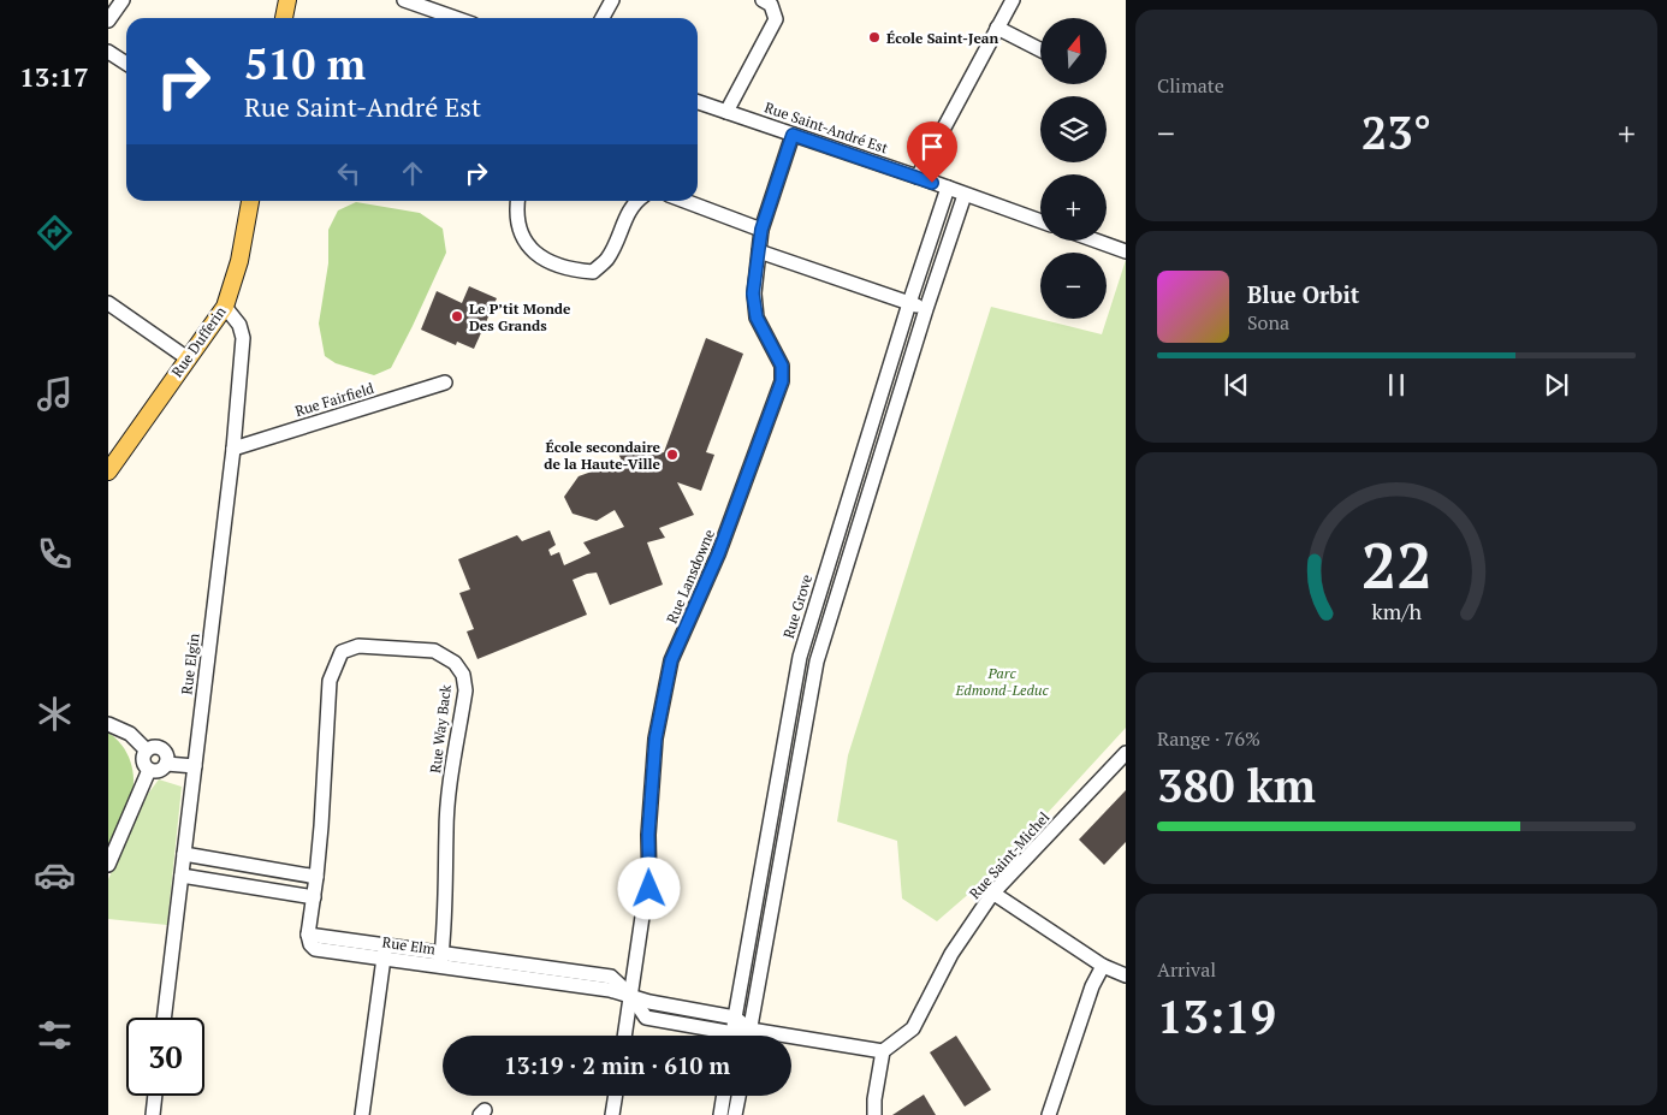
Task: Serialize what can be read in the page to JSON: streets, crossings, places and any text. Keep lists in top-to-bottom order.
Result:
{
  "streets": {
    "main road": ["Rue Dufferin"],
    "street": [
      "Rue Saint-André Est",
      "Rue Fairfield",
      "Rue Lansdowne",
      "Rue Grove",
      "Rue Elgin",
      "Rue Way Back",
      "Rue Saint-Michel",
      "Rue Elm"
    ]
  },
  "crossings": [
    ["Rue Saint-André Est", "Rue Lansdowne"],
    ["Rue Saint-André Est", "Rue Grove"],
    ["Rue Dufferin", "Rue Elgin"],
    ["Rue Fairfield", "Rue Elgin"],
    ["Rue Lansdowne", "Rue Elm"],
    ["Rue Grove", "Rue Elm"],
    ["Rue Way Back", "Rue Elm"],
    ["Rue Saint-Michel", "Rue Elm"]
  ],
  "parks": ["Parc Edmond-Leduc"],
  "places": ["École Saint-Jean", "Le P’tit Monde Des Grands", "École secondaire de la Haute-Ville"],
  "north": "top",
  "page": {
    "tabs": "13:17",
    "tile": [
      "Climate",
      ["Range · 76%", "380 km"],
      ["Arrival", "13:19"]
    ],
    "map_buttons": ["+", "−"],
    "turn": ["510 m", "Rue Saint-André Est"],
    "heat": ["−", "23°", "+"],
    "song": ["Blue Orbit", "Sona"],
    "limit": "30",
    "trip": "13:19 · 2 min · 610 m",
    "gauge": ["22", "km/h"]
  }
}
